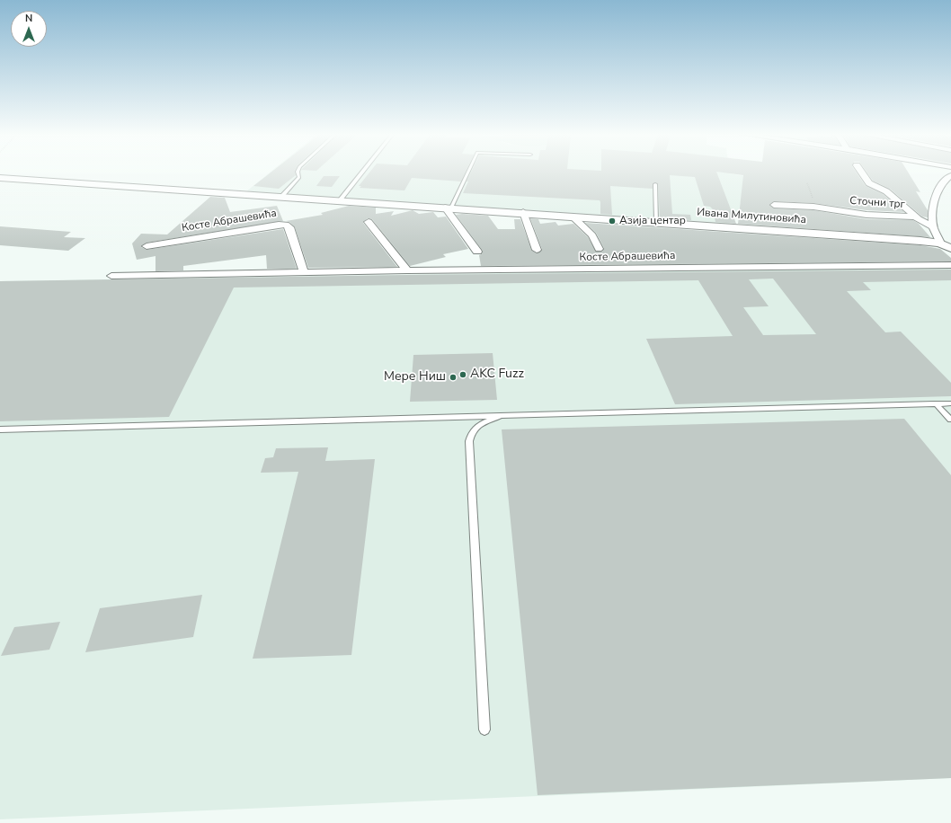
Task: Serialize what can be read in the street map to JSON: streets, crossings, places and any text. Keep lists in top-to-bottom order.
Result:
{
  "streets": {
    "street": ["Сточни трг", "Ивана Милутиновића", "Косте Абрашевића"]
  },
  "places": ["Азија центар", "AKC Fuzz", "Мере Ниш"],
  "north": "top"
}
